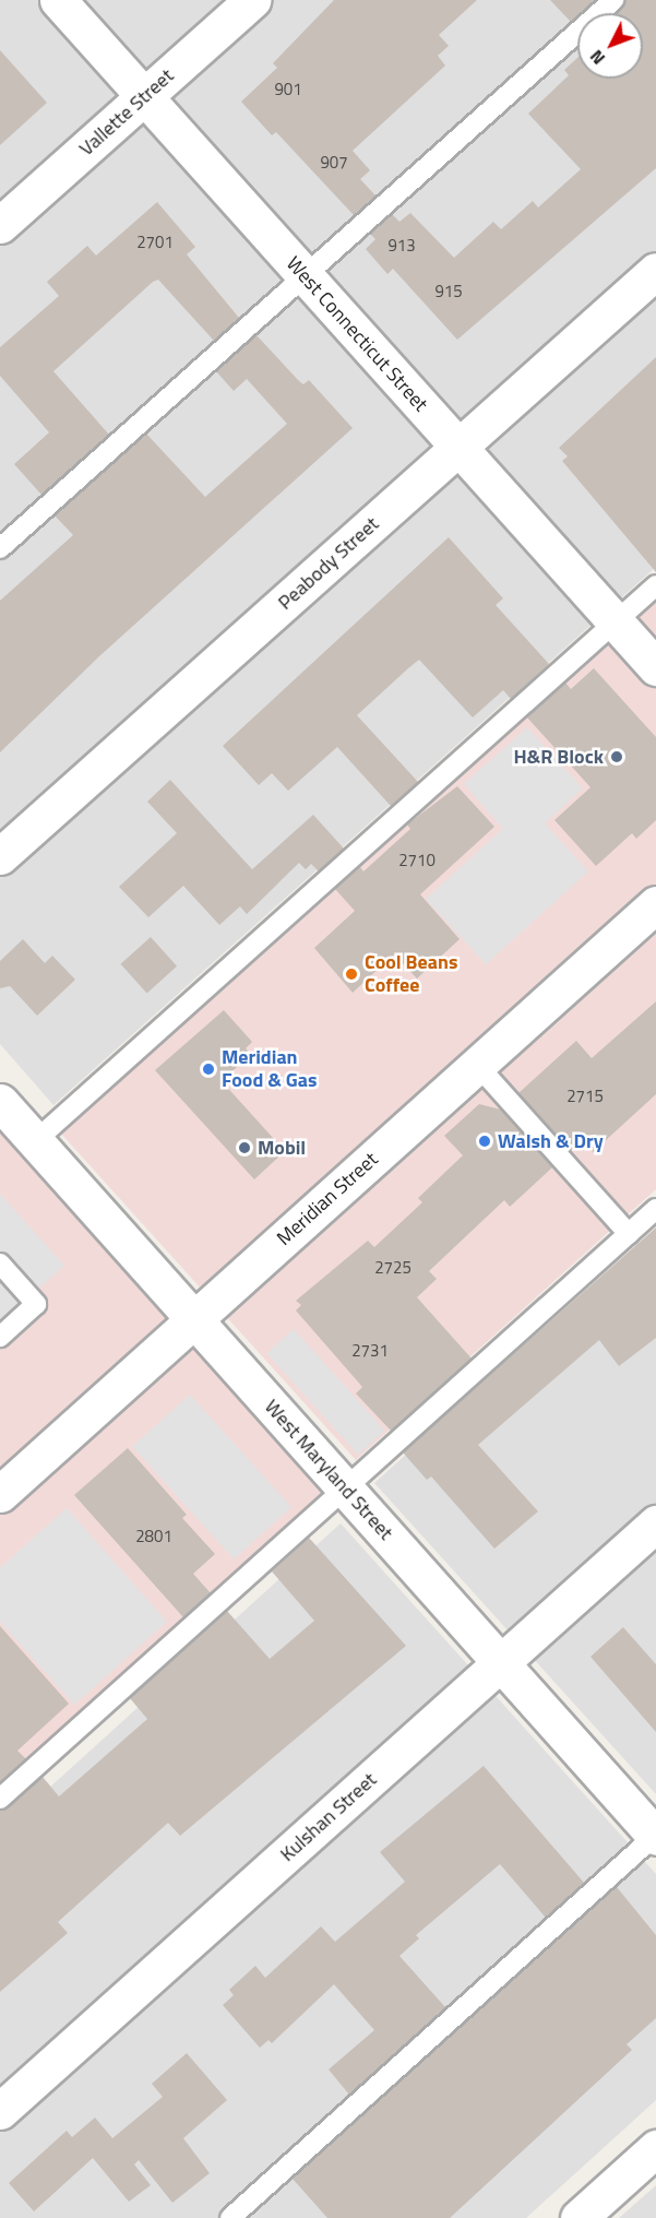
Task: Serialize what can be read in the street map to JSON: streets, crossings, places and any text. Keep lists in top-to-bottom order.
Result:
{
  "streets": {
    "street": [
      "Vallette Street",
      "West Connecticut Street",
      "Peabody Street",
      "Meridian Street",
      "West Maryland Street",
      "Kulshan Street"
    ]
  },
  "crossings": [
    ["Vallette Street", "West Connecticut Street"],
    ["West Connecticut Street", "Peabody Street"],
    ["Meridian Street", "West Maryland Street"],
    ["West Maryland Street", "Kulshan Street"]
  ],
  "places": [
    "H&R Block",
    "Cool Beans Coffee",
    "Meridian Food & Gas",
    "Walsh & Dry",
    "Mobil"
  ],
  "house_numbers": [
    "901",
    "907",
    "2701",
    "913",
    "915",
    "2710",
    "2715",
    "2725",
    "2731",
    "2801"
  ],
  "north": "bottom left"
}
